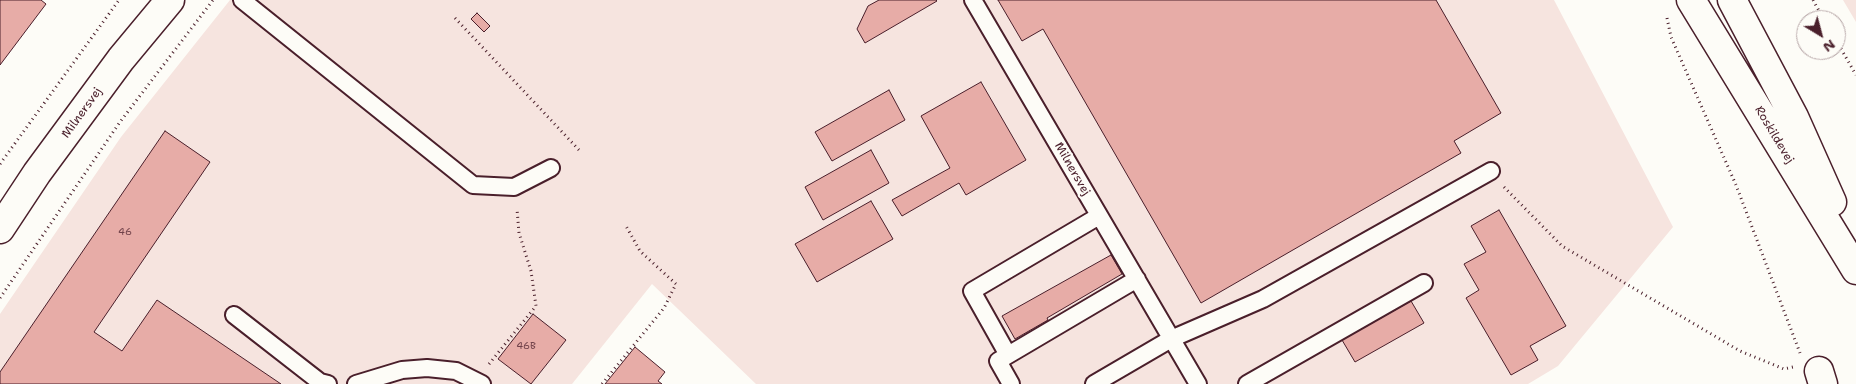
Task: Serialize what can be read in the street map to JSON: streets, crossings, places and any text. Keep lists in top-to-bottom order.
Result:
{
  "streets": {
    "street": ["Milnersvej", "Roskildevej"]
  },
  "house_numbers": ["46", "46B"],
  "north": "bottom right"
}
